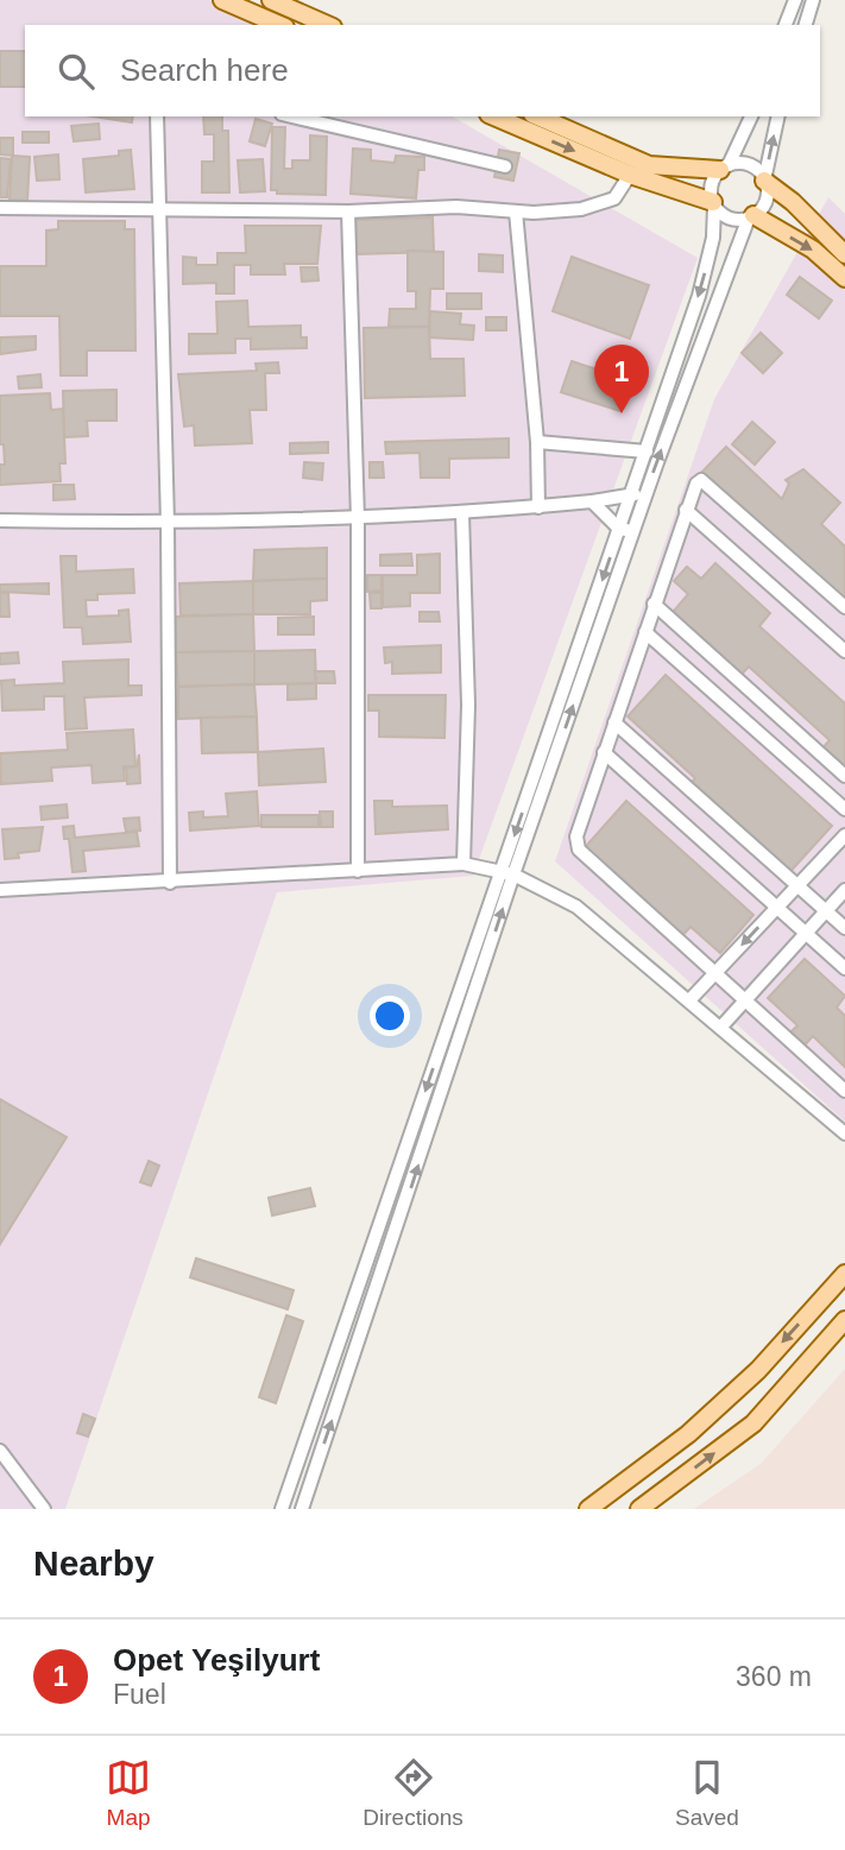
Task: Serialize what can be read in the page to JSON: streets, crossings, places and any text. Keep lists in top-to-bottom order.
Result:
{
  "page": {
    "search": "Search here",
    "pins": "1",
    "heading": "Nearby",
    "list": [
      {
        "mark": "1",
        "name": "Opet Yeşilyurt",
        "note": "Fuel",
        "value": "360 m"
      }
    ],
    "nav": ["Map", "Directions", "Saved"]
  }
}
